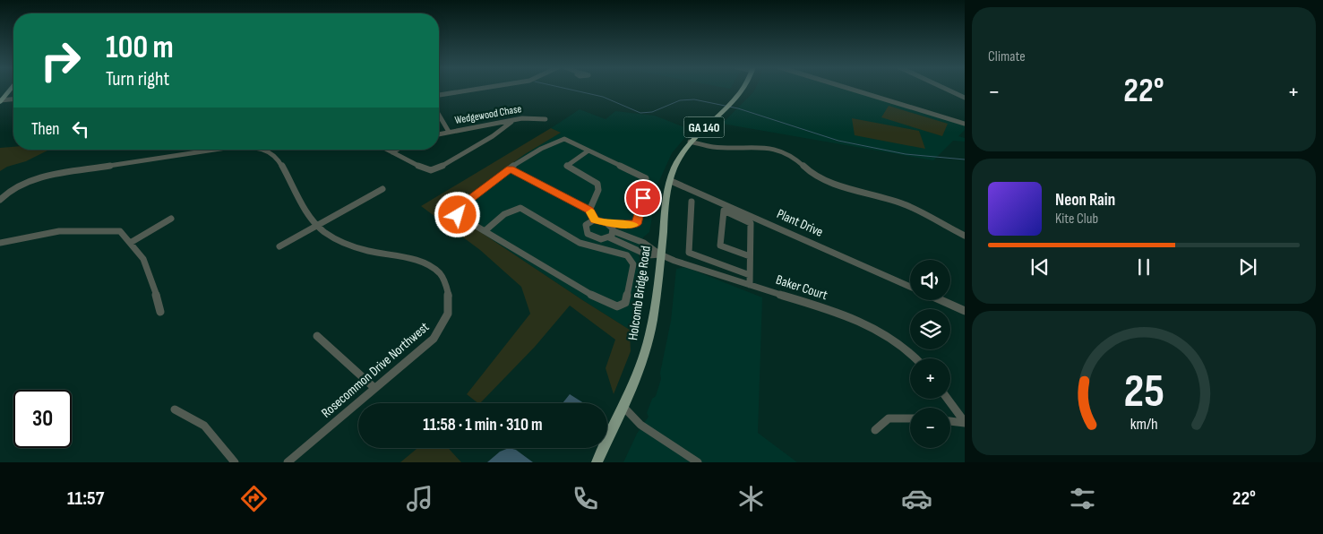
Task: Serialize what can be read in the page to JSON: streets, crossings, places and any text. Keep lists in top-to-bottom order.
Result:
{
  "streets": {
    "main road": ["GA 140", "Holcomb Bridge Road"],
    "street": [
      "Wedgewood Chase",
      "Plant Drive",
      "Baker Court",
      "Rosecommon Drive Northwest"
    ]
  },
  "crossings": [
    ["Plant Drive", "Holcomb Bridge Road"],
    ["Baker Court", "Holcomb Bridge Road"]
  ],
  "page": {
    "tile": "Climate",
    "turn": ["100 m", "Turn right"],
    "heat": ["−", "22°", "+"],
    "then": "Then",
    "song": ["Neon Rain", "Kite Club"],
    "map_buttons": ["+", "−"],
    "limit": "30",
    "trip": "11:58 · 1 min · 310 m",
    "tabs": ["11:57", "22°"],
    "gauge": ["25", "km/h"]
  }
}
